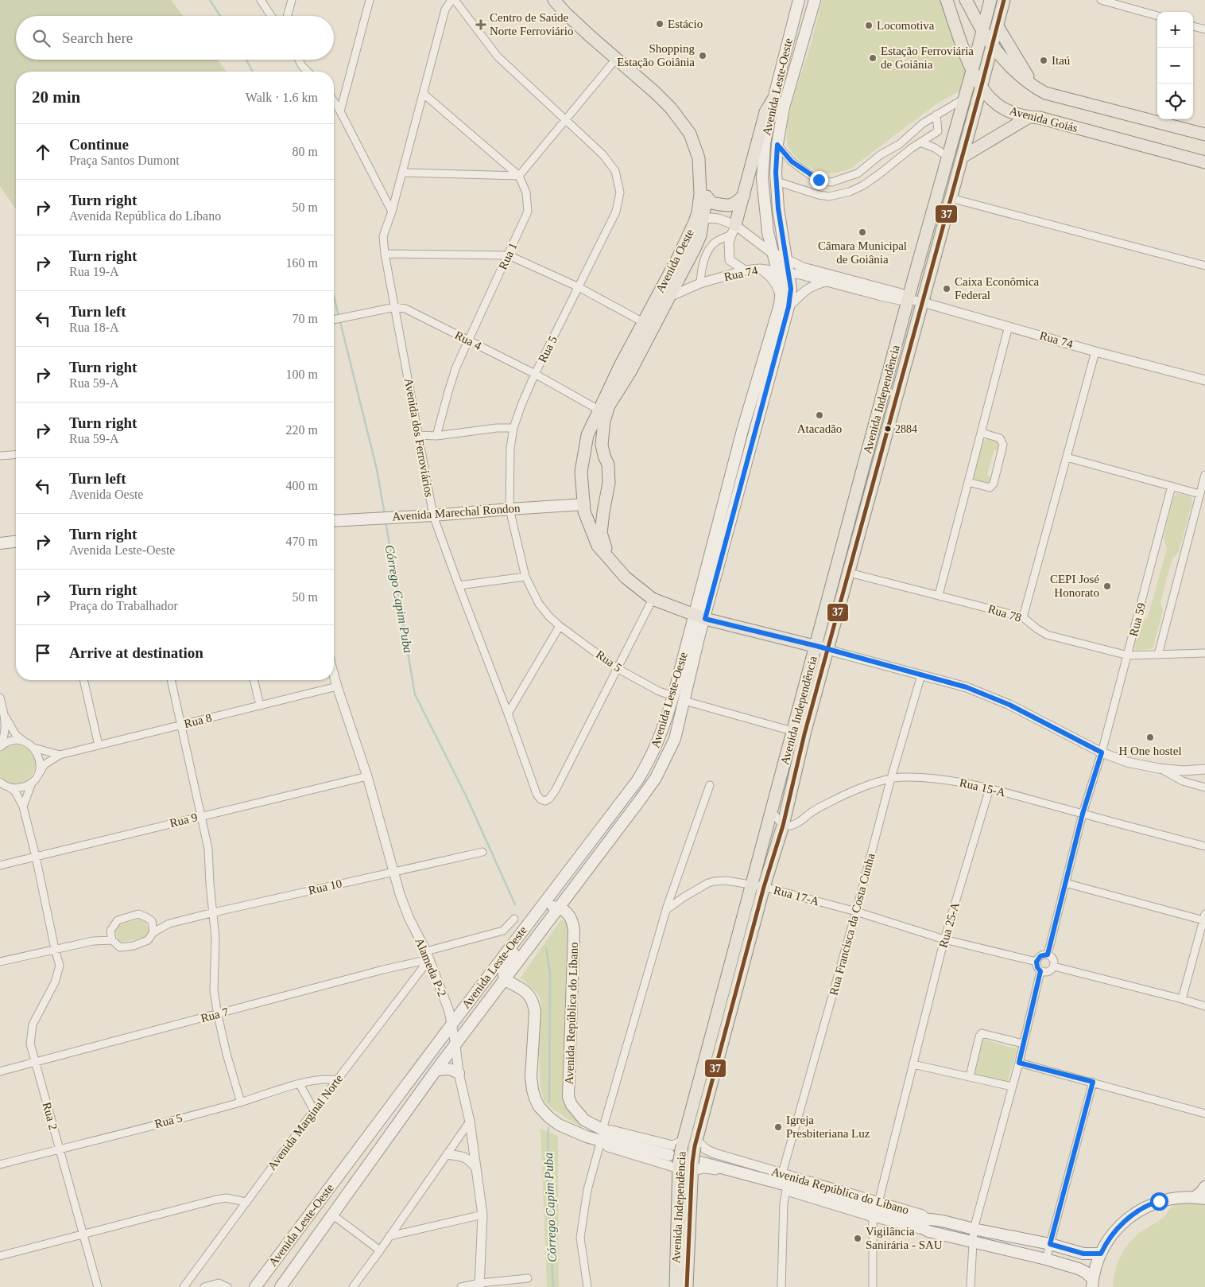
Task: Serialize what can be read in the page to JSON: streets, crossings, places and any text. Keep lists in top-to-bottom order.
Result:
{
  "streets": {
    "main road": [
      "Avenida Leste-Oeste",
      "Avenida Goiás",
      "Avenida Oeste",
      "Avenida Independência",
      "Avenida Marechal Rondon",
      "Avenida República do Líbano"
    ],
    "street": [
      "Rua 1",
      "Rua 74",
      "Rua 4",
      "Rua 5",
      "Avenida dos Ferroviários",
      "Rua 78",
      "Rua 59",
      "Rua 8",
      "Rua 15-A",
      "Rua 9",
      "Rua 10",
      "Rua 17-A",
      "Rua Francisca da Costa Cunha",
      "Rua 25-A",
      "Alameda P-2",
      "Rua 7",
      "Rua 2",
      "Avenida Marginal Norte"
    ]
  },
  "crossings": [
    ["Avenida Leste-Oeste", "Avenida Oeste"],
    ["Avenida Leste-Oeste", "Rua 74"],
    ["Avenida Leste-Oeste", "Rua 5"],
    ["Avenida Leste-Oeste", "Alameda P-2"],
    ["Avenida Leste-Oeste", "Avenida República do Líbano"],
    ["Avenida Goiás", "Avenida Independência"],
    ["Rua 1", "Rua 4"],
    ["Rua 1", "Avenida dos Ferroviários"],
    ["Avenida Oeste", "Rua 74"],
    ["Avenida Oeste", "Rua 4"],
    ["Avenida Oeste", "Avenida Independência"],
    ["Avenida Oeste", "Avenida Marechal Rondon"],
    ["Avenida Oeste", "Rua 59"],
    ["Avenida Oeste", "Rua Francisca da Costa Cunha"],
    ["Rua 74", "Avenida Independência"],
    ["Rua 4", "Rua 5"],
    ["Rua 4", "Avenida dos Ferroviários"],
    ["Rua 5", "Avenida dos Ferroviários"],
    ["Rua 5", "Avenida Marechal Rondon"],
    ["Rua 5", "Rua 2"],
    ["Rua 5", "Avenida Marginal Norte"],
    ["Avenida Independência", "Rua 78"],
    ["Avenida Independência", "Rua 15-A"],
    ["Avenida Independência", "Rua 17-A"],
    ["Avenida Independência", "Avenida República do Líbano"],
    ["Avenida dos Ferroviários", "Avenida Marechal Rondon"],
    ["Rua 78", "Rua 59"],
    ["Rua 59", "Rua 15-A"],
    ["Rua 59", "Rua 17-A"],
    ["Rua 8", "Alameda P-2"],
    ["Rua 8", "Rua 2"],
    ["Rua 15-A", "Rua Francisca da Costa Cunha"],
    ["Rua 15-A", "Rua 25-A"],
    ["Rua 9", "Alameda P-2"],
    ["Rua 9", "Rua 2"],
    ["Rua 10", "Alameda P-2"],
    ["Rua 17-A", "Rua Francisca da Costa Cunha"],
    ["Rua 17-A", "Rua 25-A"],
    ["Rua Francisca da Costa Cunha", "Avenida República do Líbano"],
    ["Rua 25-A", "Avenida República do Líbano"],
    ["Alameda P-2", "Rua 7"],
    ["Alameda P-2", "Avenida Marginal Norte"],
    ["Rua 7", "Rua 2"],
    ["Rua 7", "Avenida Marginal Norte"]
  ],
  "water": ["Córrego Capim Puba"],
  "places": {
    "other": [
      "Estácio",
      "Locomotiva",
      "Shopping Estação Goiânia",
      "Estação Ferroviária de Goiânia",
      "Itaú",
      "Câmara Municipal de Goiânia",
      "Caixa Econômica Federal",
      "Atacadão",
      "2884",
      "CEPI José Honorato",
      "H One hostel",
      "Igreja Presbiteriana Luz",
      "Vigilância Sanirária - SAU"
    ],
    "health": ["Centro de Saúde Norte Ferroviário"]
  },
  "lines": ["transit line 37"],
  "page": {
    "map_buttons": ["+", "−"],
    "search": "Search here",
    "heading": ["20 min", "Walk · 1.6 km"],
    "list": [
      ["Continue", "Praça Santos Dumont", "80 m"],
      ["Turn right", "Avenida República do Líbano", "50 m"],
      ["Turn right", "Rua 19-A", "160 m"],
      ["Turn left", "Rua 18-A", "70 m"],
      ["Turn right", "Rua 59-A", "100 m"],
      ["Turn right", "Rua 59-A", "220 m"],
      ["Turn left", "Avenida Oeste", "400 m"],
      ["Turn right", "Avenida Leste-Oeste", "470 m"],
      ["Turn right", "Praça do Trabalhador", "50 m"],
      "Arrive at destination"
    ]
  }
}
